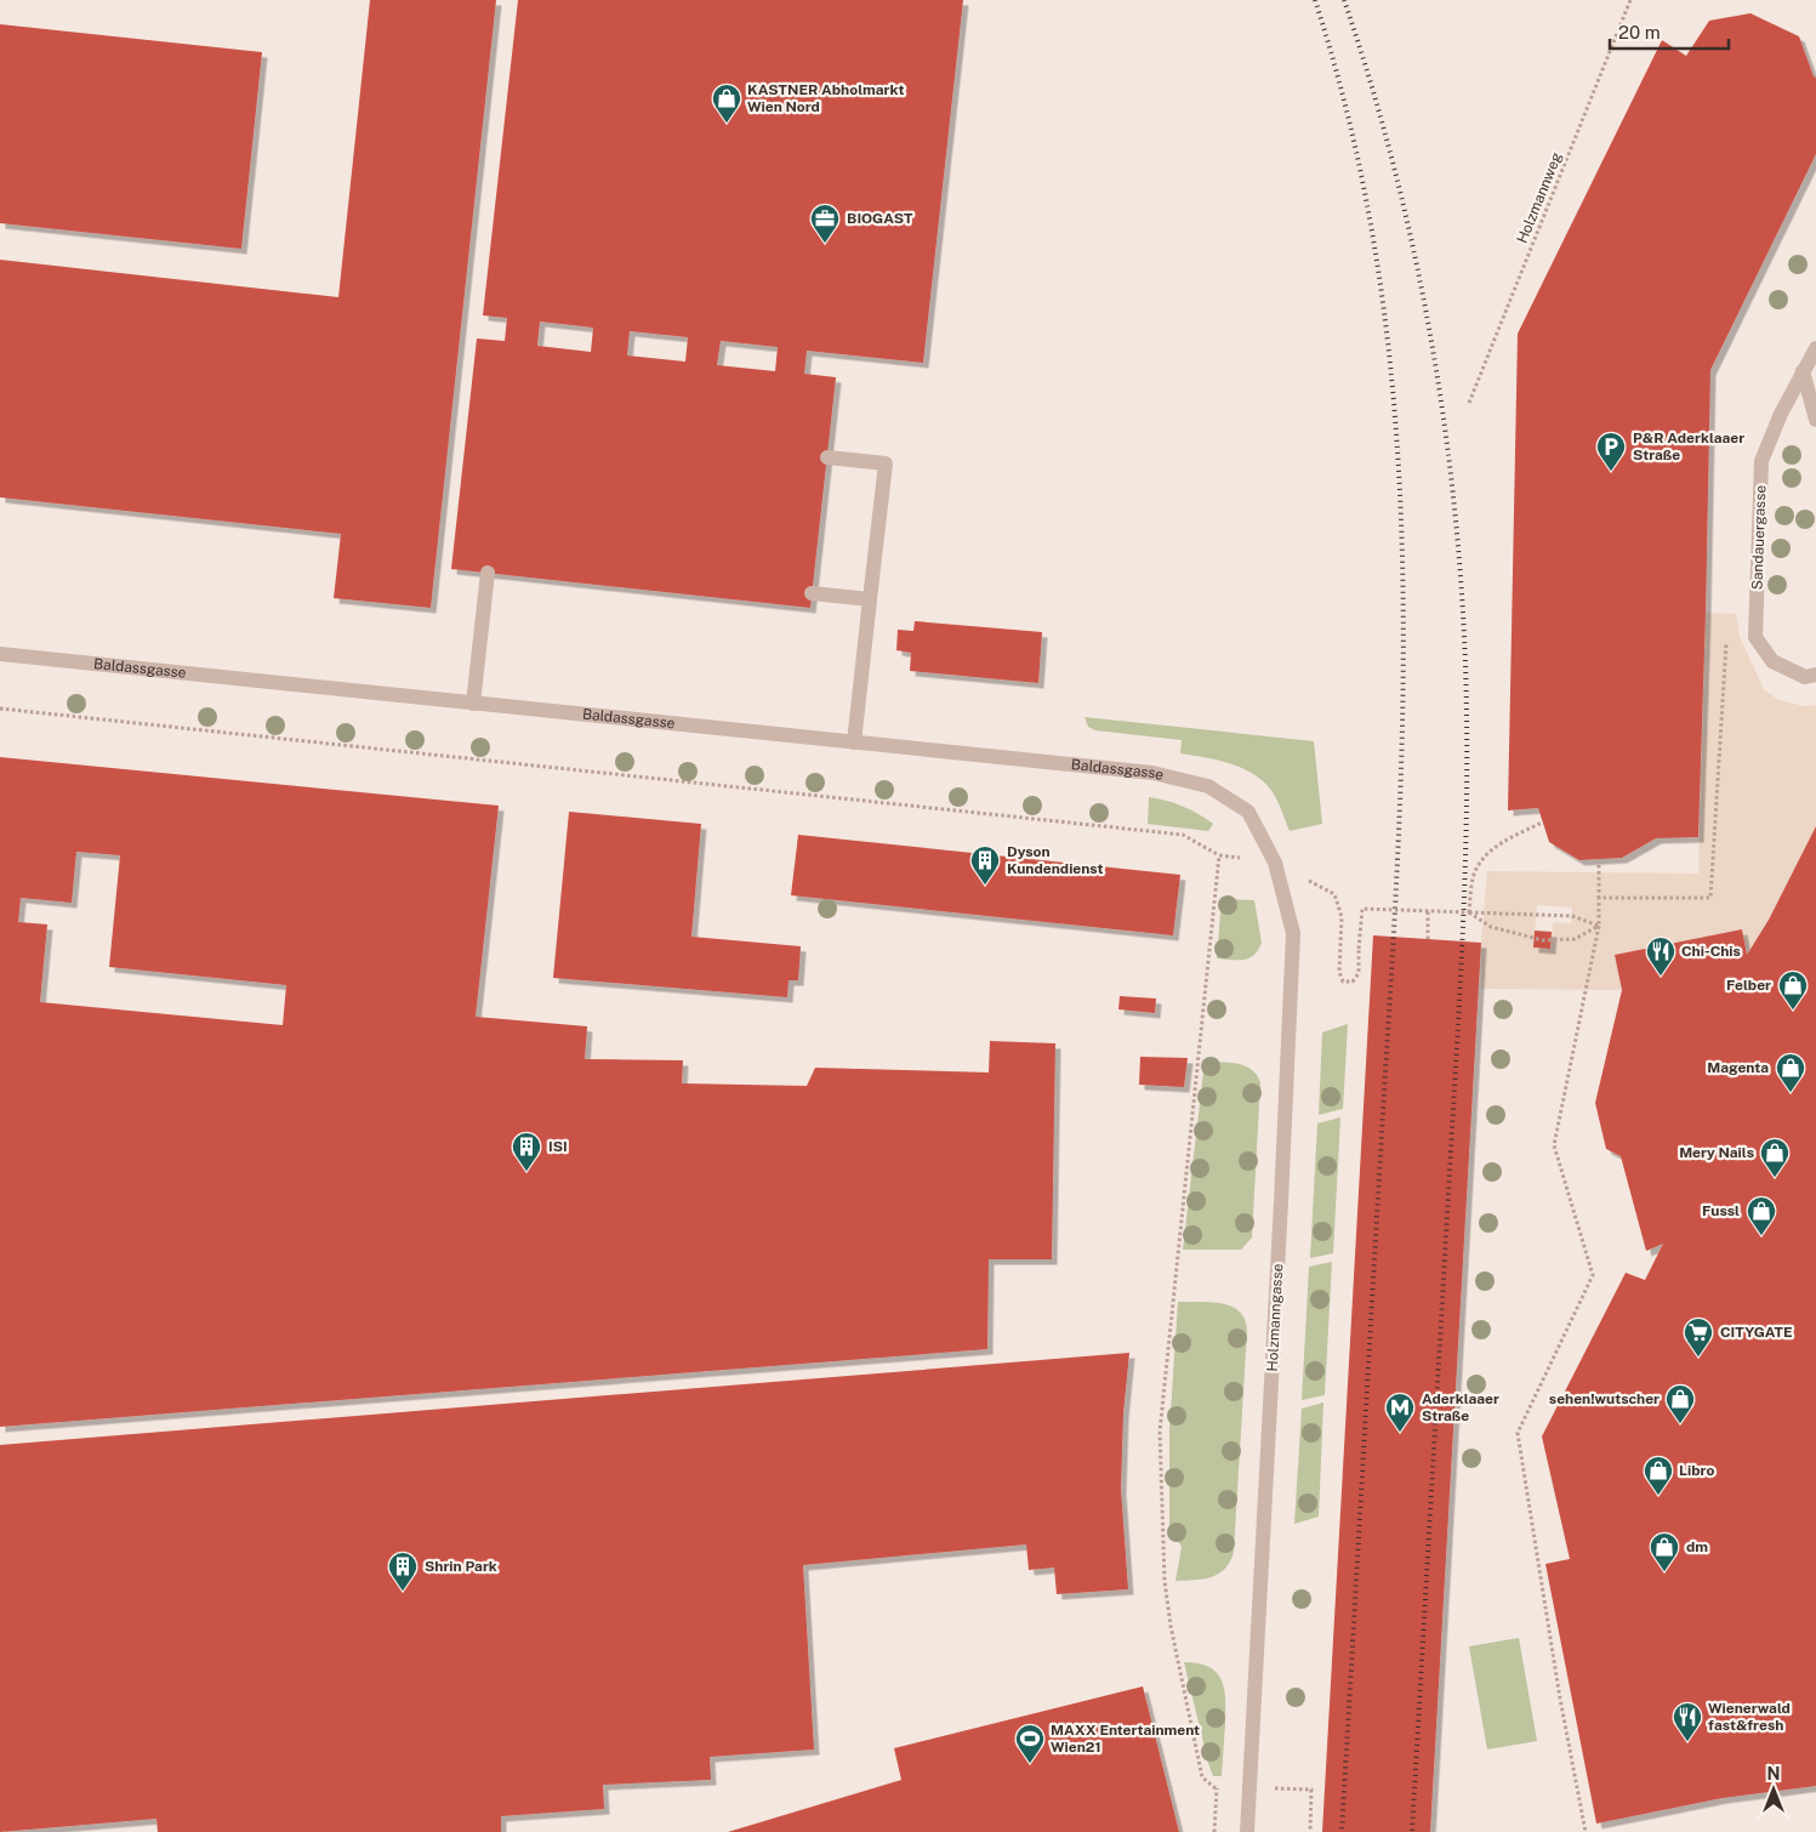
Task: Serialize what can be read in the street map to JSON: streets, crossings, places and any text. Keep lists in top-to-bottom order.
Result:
{
  "streets": {
    "street": ["Sandauergasse", "Baldassgasse", "Holzmanngasse"],
    "path": ["Holzmannweg"]
  },
  "crossings": [
    ["Baldassgasse", "Holzmanngasse"]
  ],
  "places": {
    "shop": [
      "KASTNER Abholmarkt Wien Nord",
      "Felber",
      "Magenta",
      "Mery Nails",
      "Fussl",
      "sehen!wutscher",
      "Libro",
      "dm"
    ],
    "office": ["BIOGAST"],
    "parking": ["P&R Aderklaaer Straße"],
    "building": ["Dyson Kundendienst", "ISI", "Shrin Park"],
    "restaurant": ["Chi-Chis", "Wienerwald fast&fresh"],
    "supermarket": ["CITYGATE"],
    "metro station": ["Aderklaaer Straße"],
    "sports": ["MAXX Entertainment Wien21"]
  },
  "scale_bar": "20 m",
  "north": "top"
}
